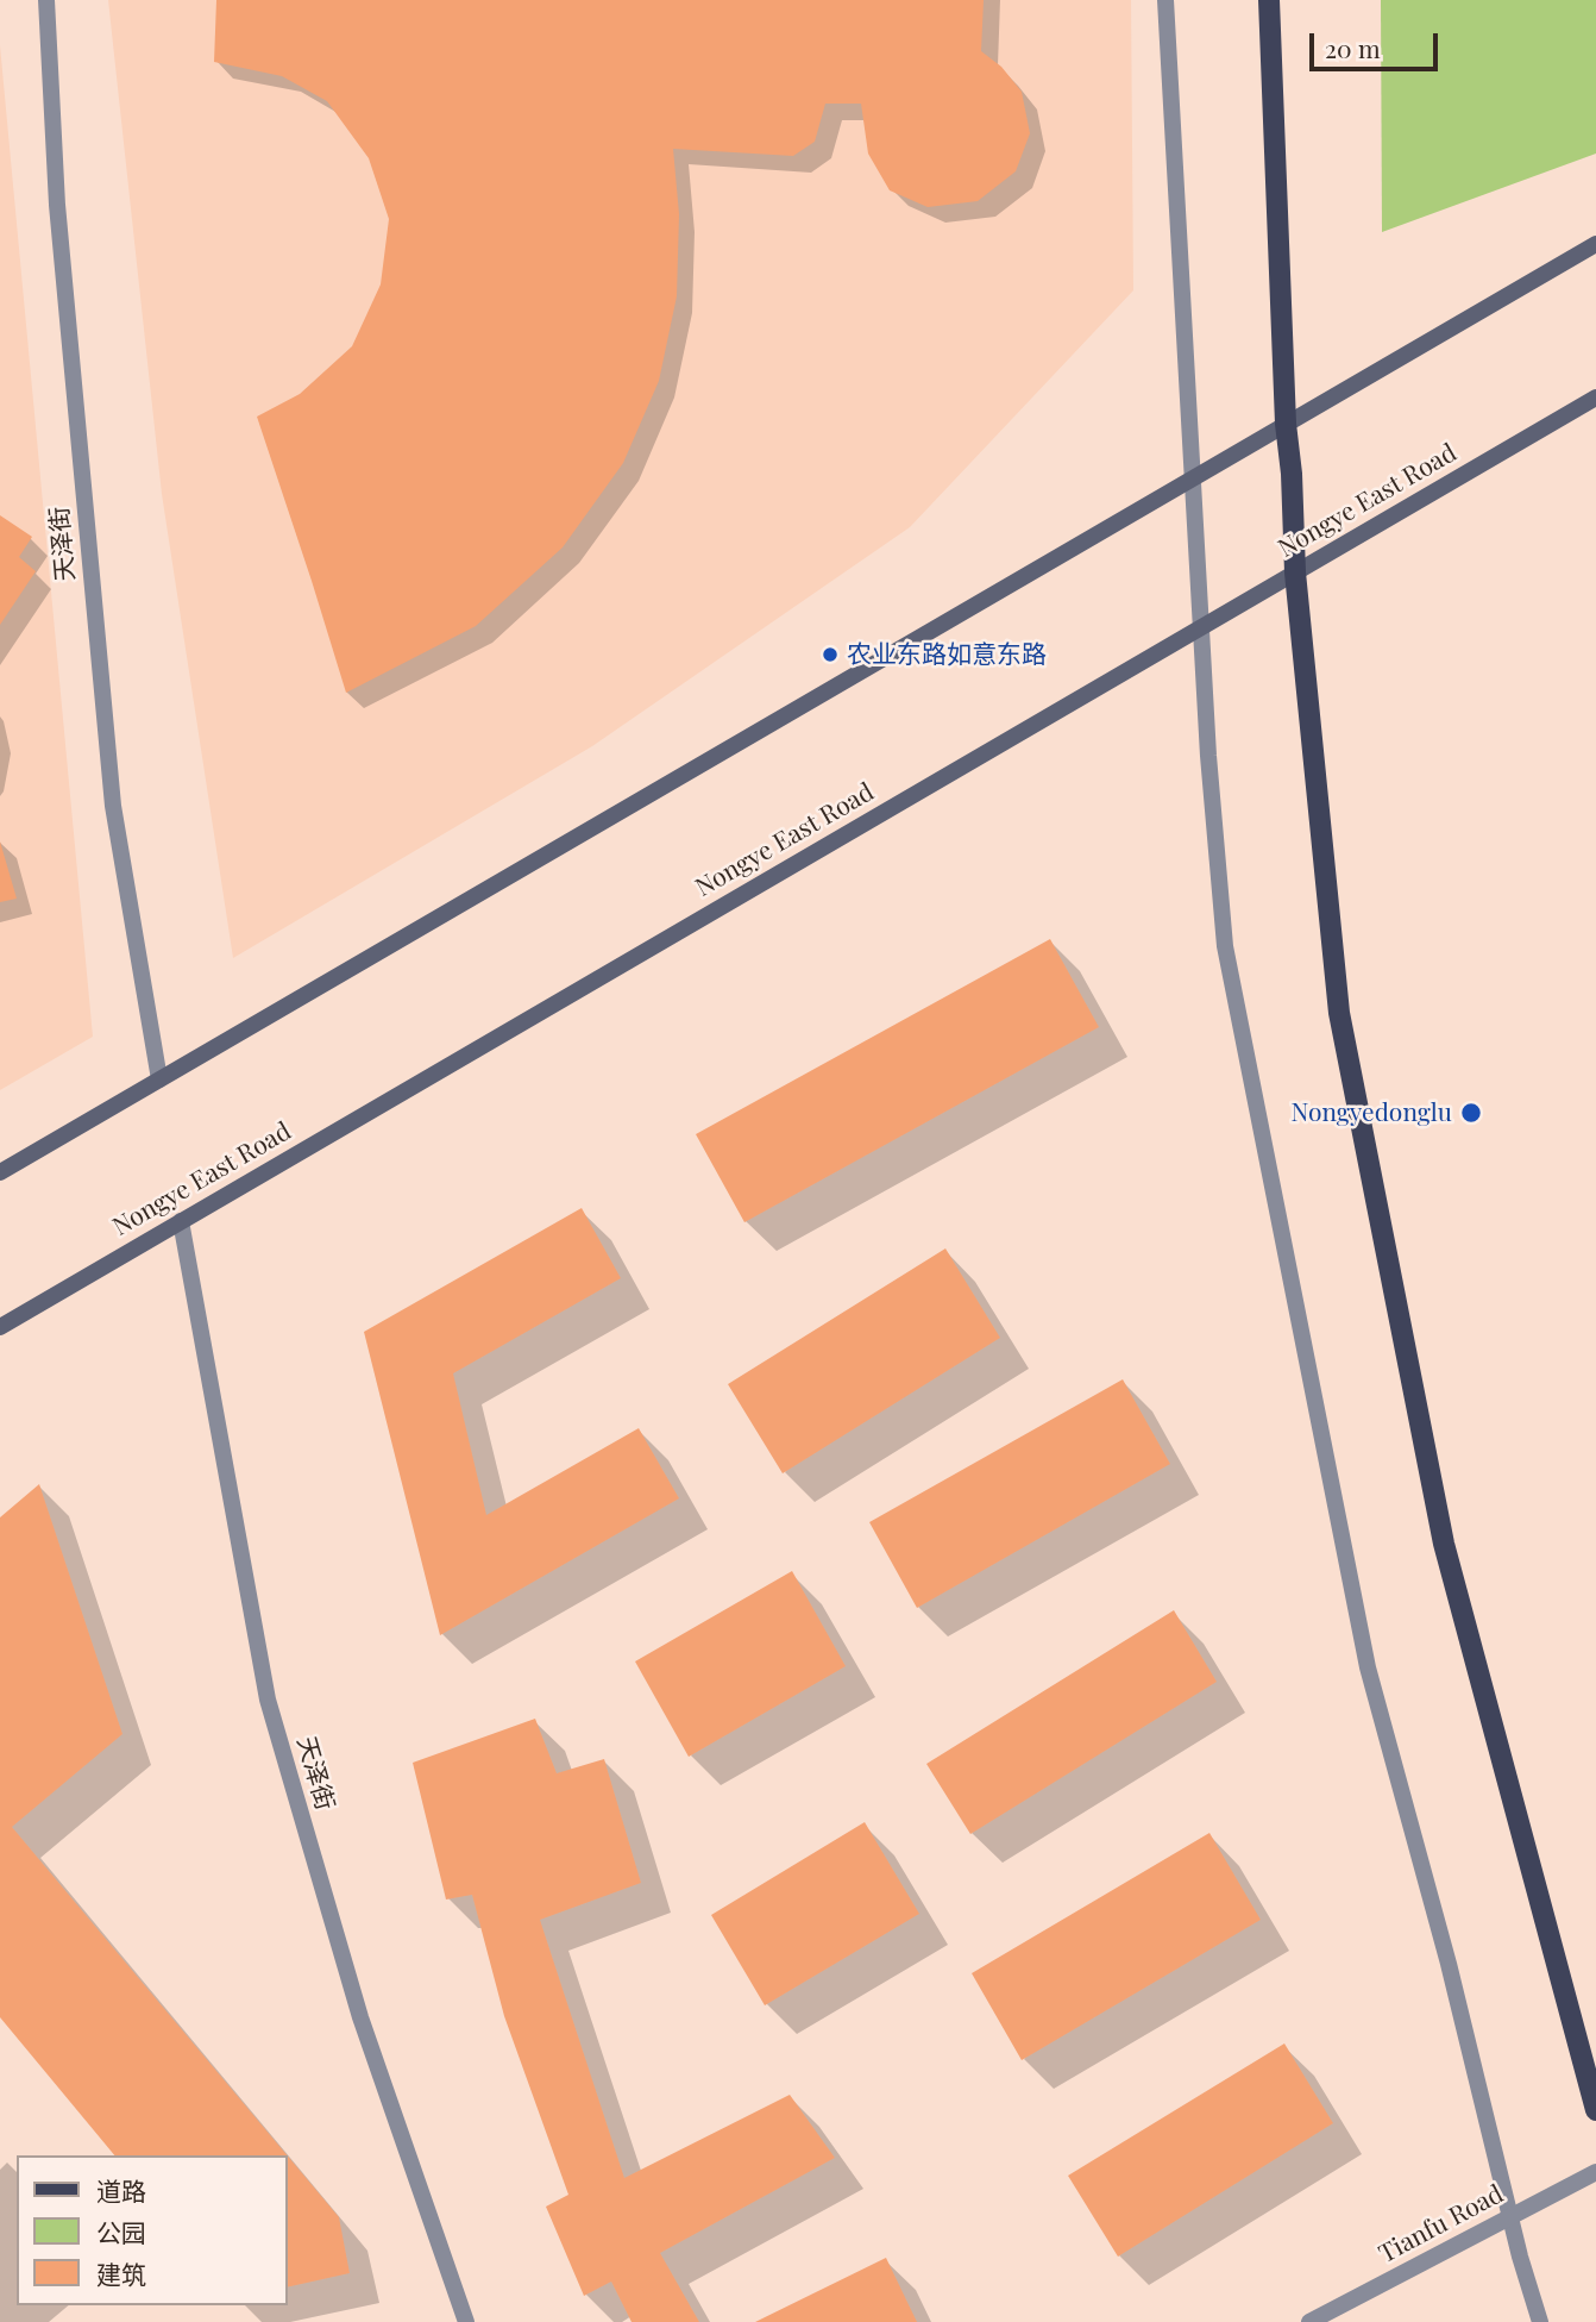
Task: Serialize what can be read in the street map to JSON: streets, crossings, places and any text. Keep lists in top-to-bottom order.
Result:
{
  "streets": {
    "main road": ["Nongye East Road"],
    "street": ["天泽街", "Tianfu Road"]
  },
  "crossings": [
    ["Nongye East Road", "天泽街"]
  ],
  "places": ["农业东路如意东路", "Nongyedonglu"],
  "legend": ["道路", "公园", "建筑"],
  "scale_bar": "20 m"
}
